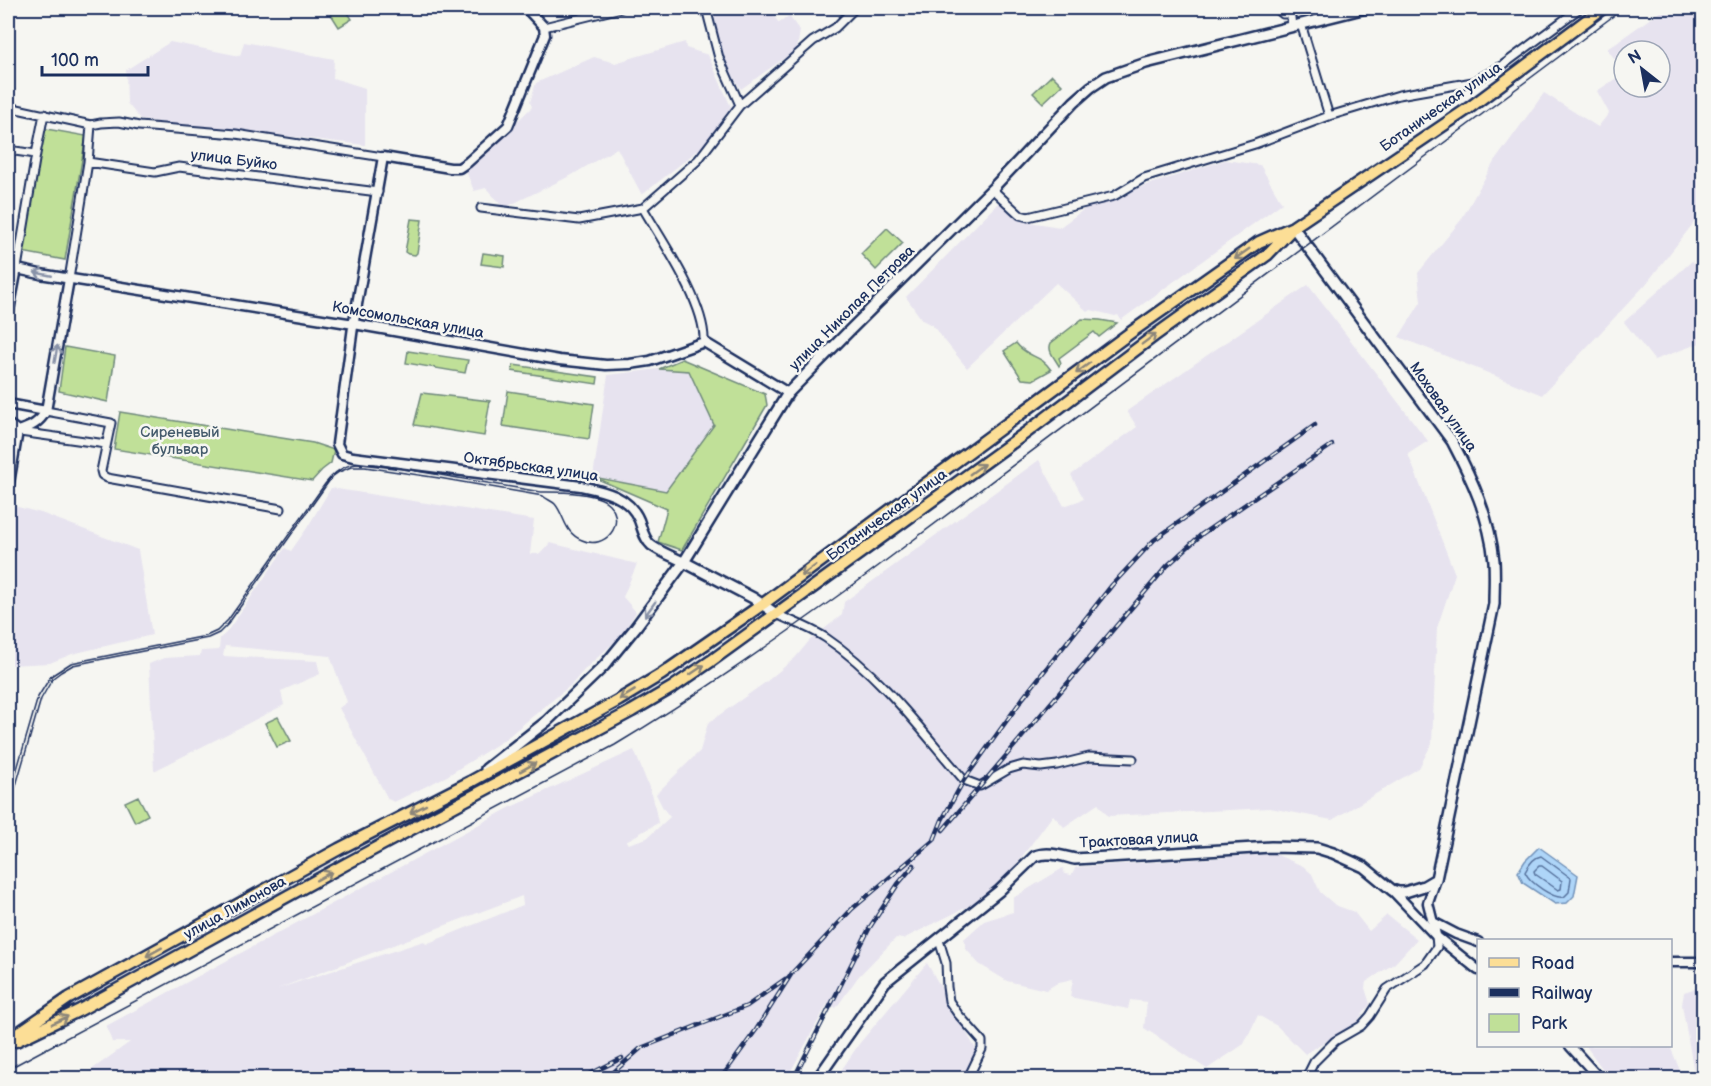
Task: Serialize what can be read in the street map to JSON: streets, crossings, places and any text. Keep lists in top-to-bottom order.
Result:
{
  "streets": {
    "main road": [
      "Ботаническая улица",
      "улица Николая Петрова",
      "Моховая улица",
      "Трактовая улица",
      "улица Лимонова"
    ],
    "street": ["улица Буйко", "Комсомольская улица", "Октябрьская улица"]
  },
  "crossings": [
    ["Ботаническая улица", "улица Николая Петрова"],
    ["Ботаническая улица", "Моховая улица"],
    ["Ботаническая улица", "улица Лимонова"],
    ["улица Николая Петрова", "Октябрьская улица"],
    ["улица Николая Петрова", "улица Лимонова"],
    ["Комсомольская улица", "Октябрьская улица"]
  ],
  "parks": ["Сиреневый бульвар"],
  "legend": ["Road", "Railway", "Park"],
  "scale_bar": "100 m",
  "north": "top left"
}
